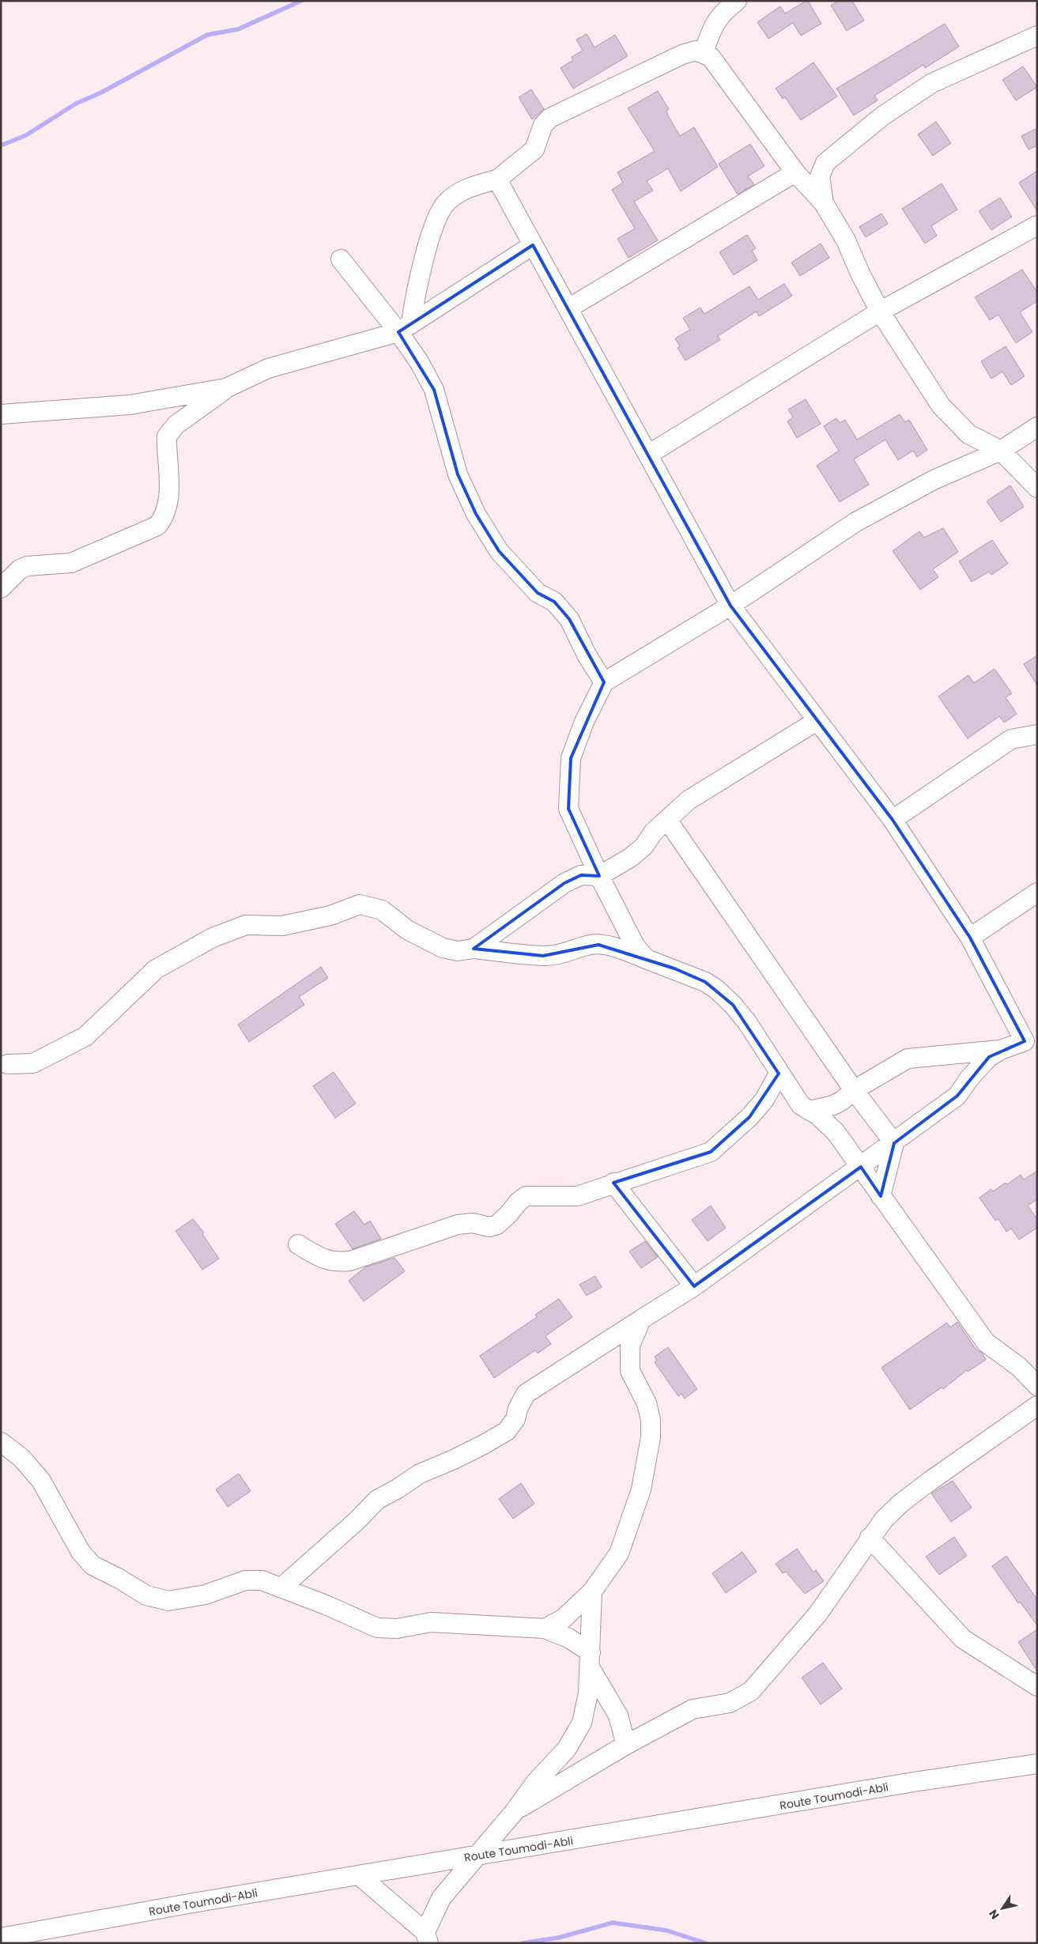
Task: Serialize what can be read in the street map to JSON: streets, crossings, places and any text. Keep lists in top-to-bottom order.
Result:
{
  "streets": {
    "street": ["Route Toumodi-Abli"]
  },
  "north": "bottom left"
}
